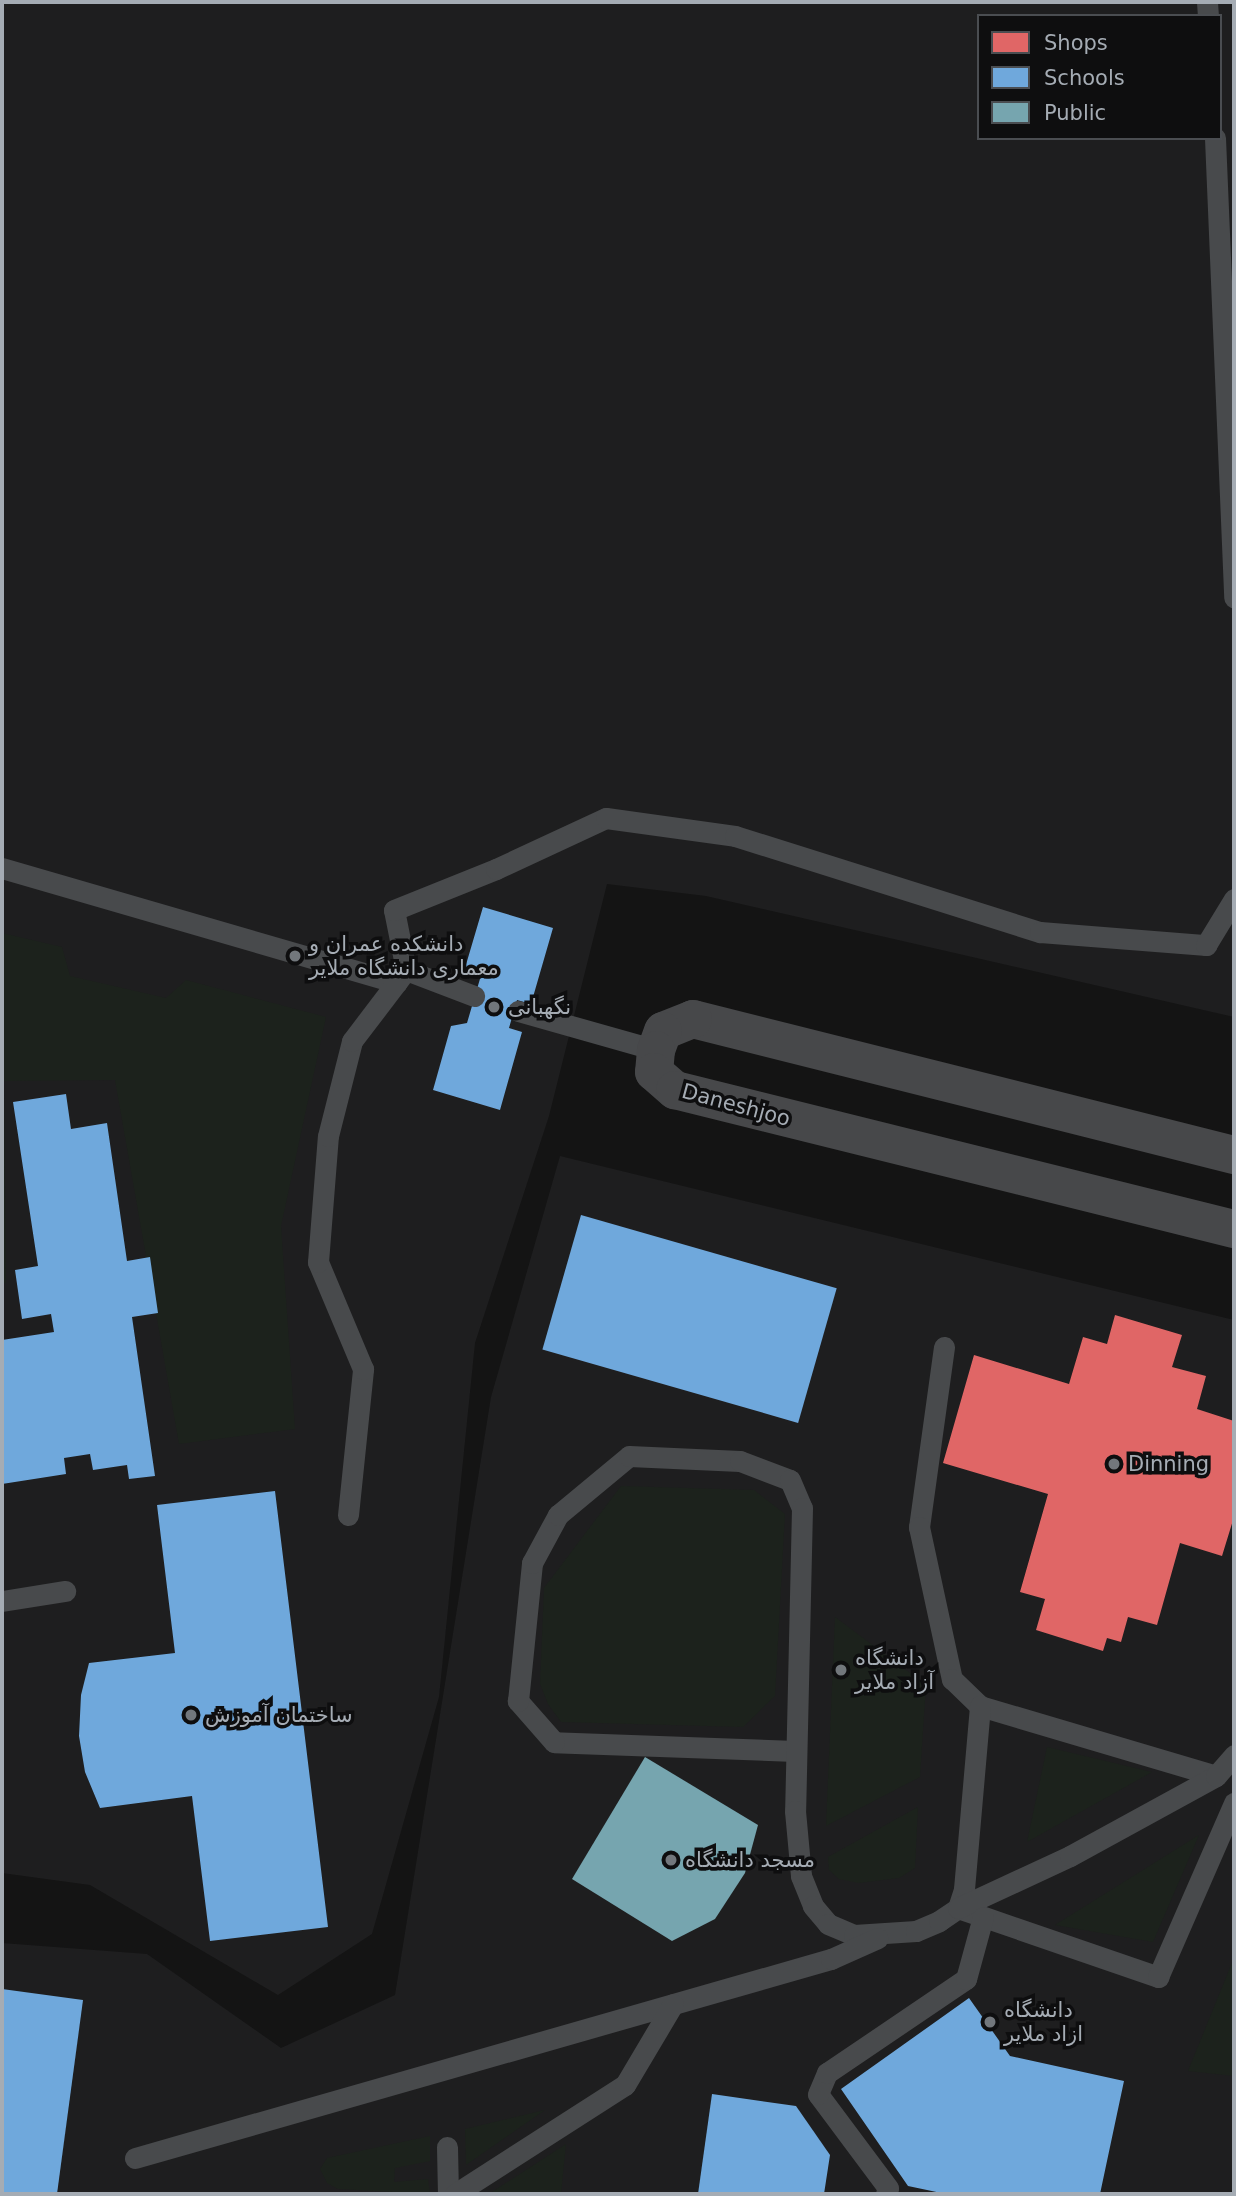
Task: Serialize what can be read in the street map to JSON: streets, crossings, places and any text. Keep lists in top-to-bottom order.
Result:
{
  "streets": {
    "main road": ["Daneshjoo"]
  },
  "places": [
    "دانشکده عمران و معماری دانشگاه ملایر",
    "نگهبانی",
    "Dinning",
    "دانشگاه آزاد ملایر",
    "ساختمان آموزش",
    "مسجد دانشگاه",
    "دانشگاه ازاد ملایر"
  ],
  "legend": ["Shops", "Schools", "Public"]
}
